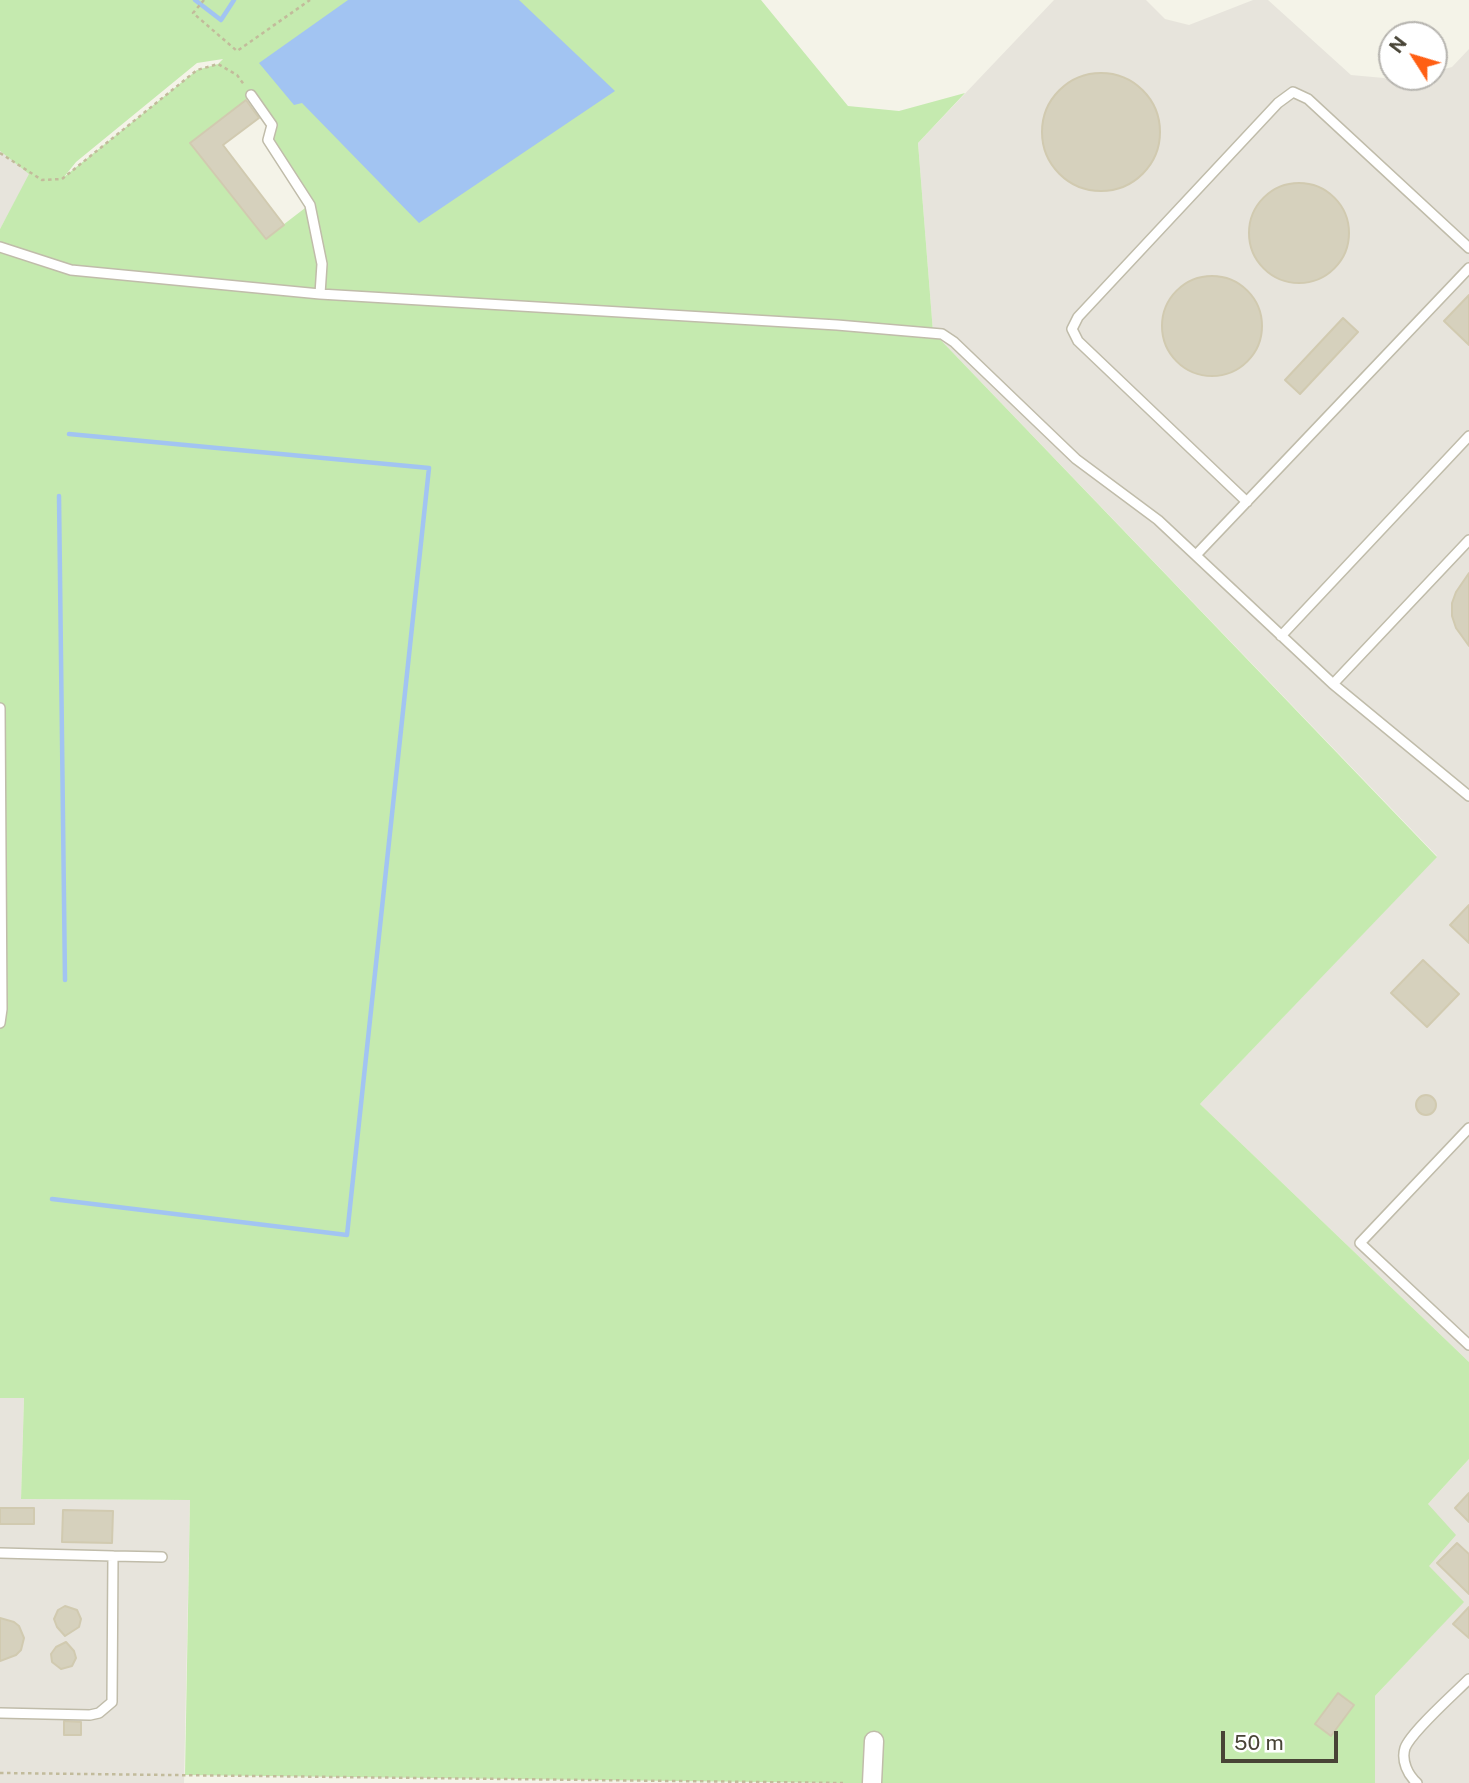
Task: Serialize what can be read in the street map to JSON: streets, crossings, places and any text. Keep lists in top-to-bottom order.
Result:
{
  "scale_bar": "50 m",
  "north": "top left"
}
